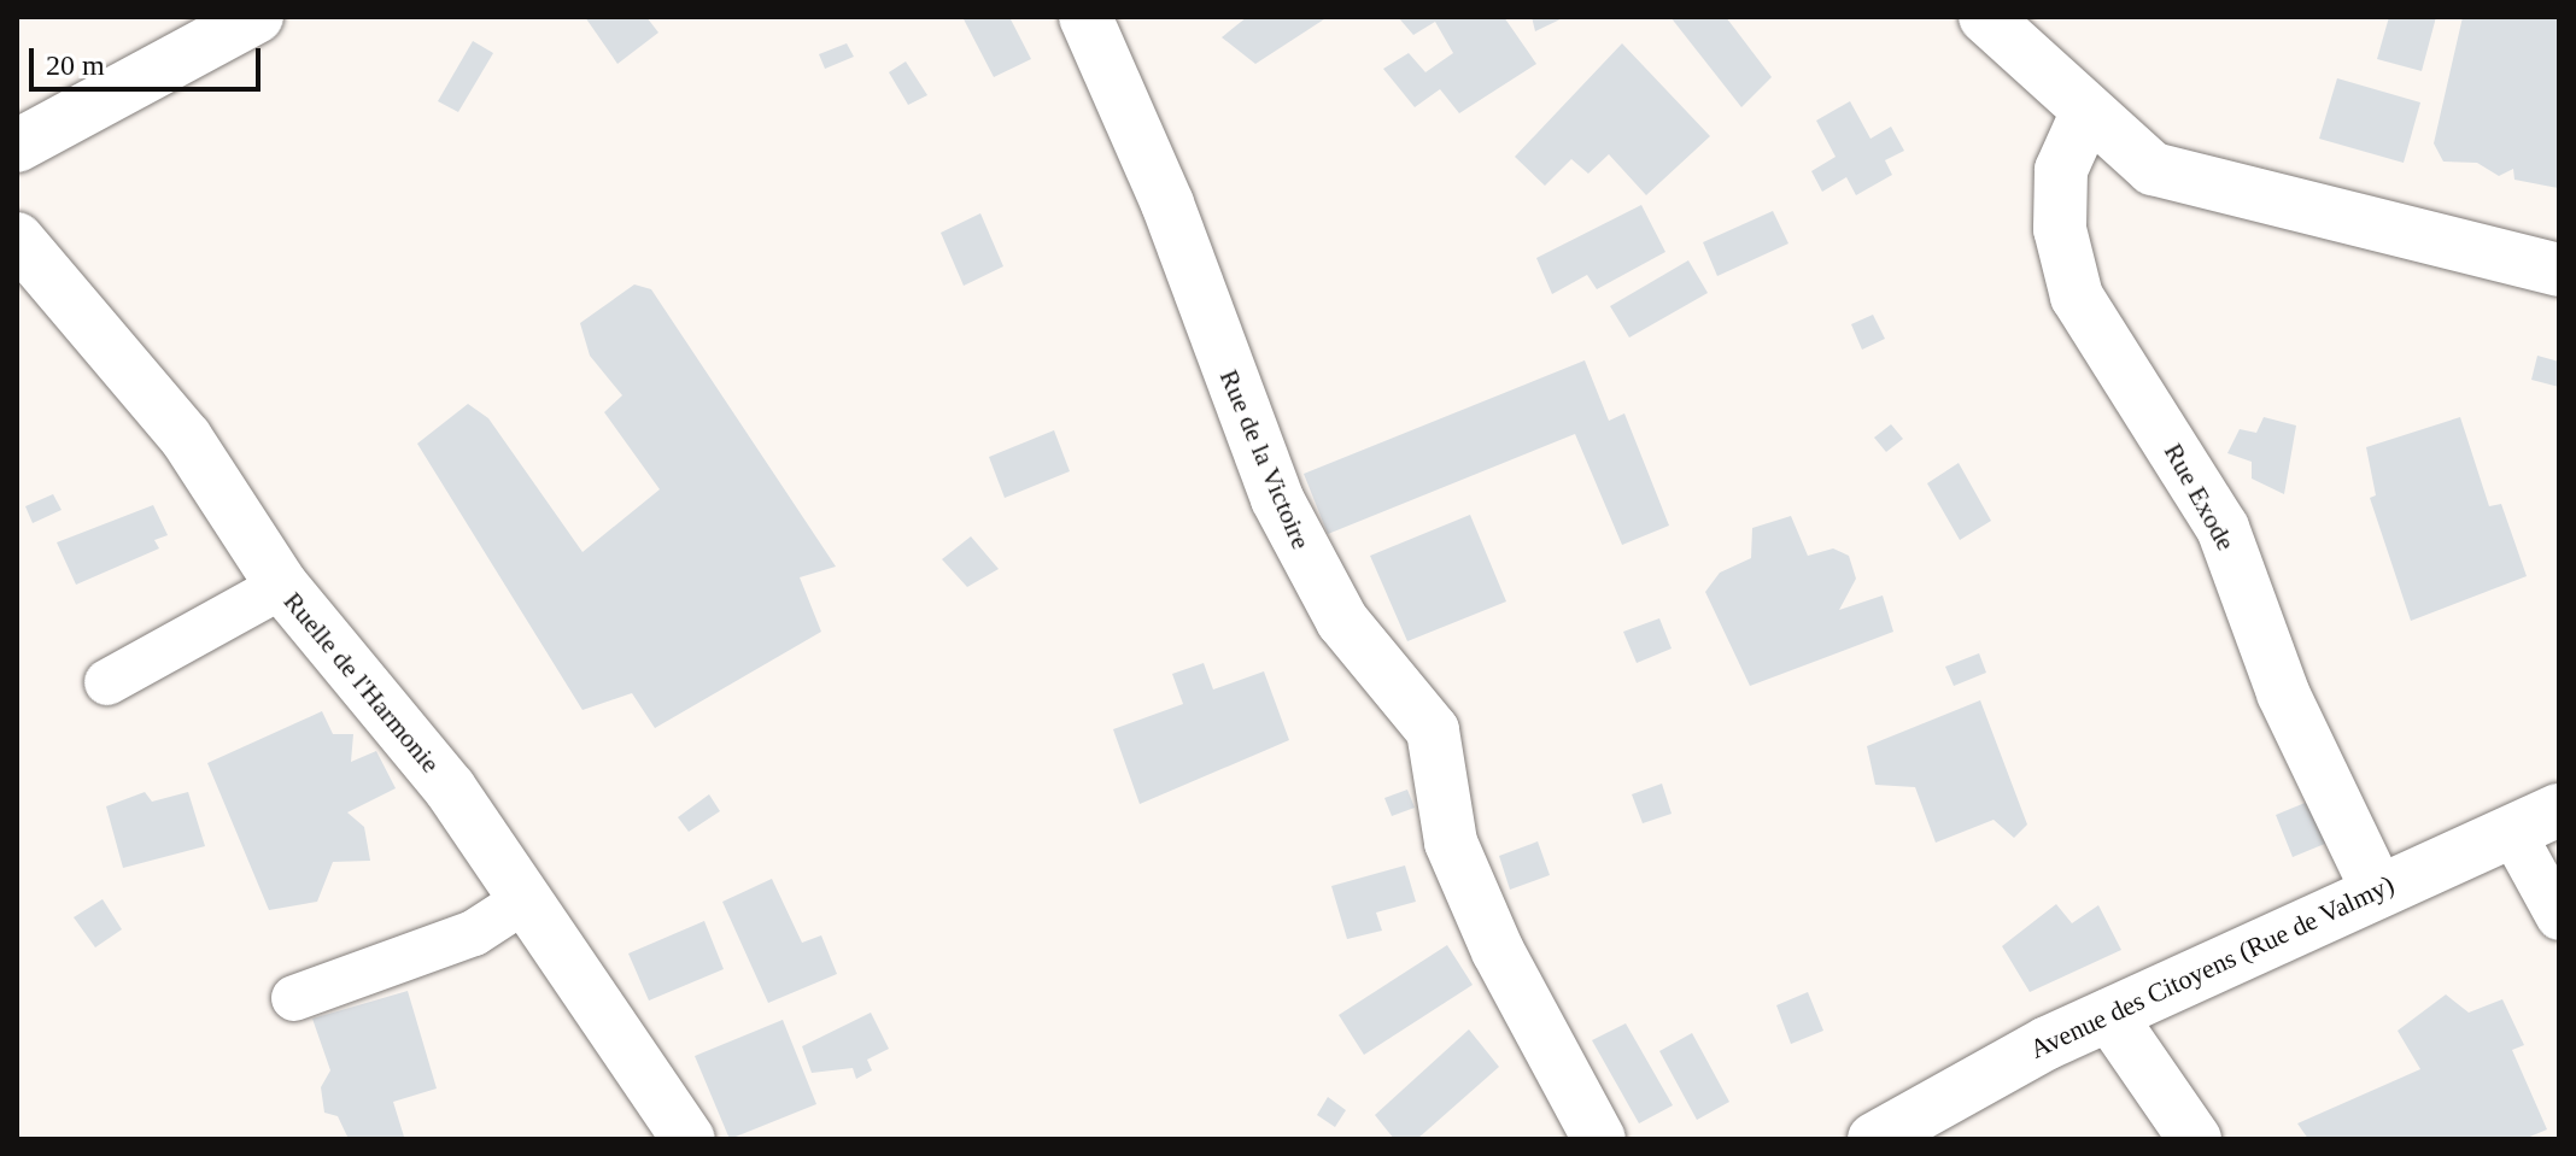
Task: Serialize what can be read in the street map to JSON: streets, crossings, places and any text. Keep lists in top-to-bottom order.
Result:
{
  "streets": {
    "street": [
      "Rue de la Victoire",
      "Rue Exode",
      "Ruelle de l'Harmonie",
      "Avenue des Citoyens (Rue de Valmy)"
    ]
  },
  "crossings": [
    ["Rue Exode", "Avenue des Citoyens (Rue de Valmy)"]
  ],
  "scale_bar": "20 m"
}
